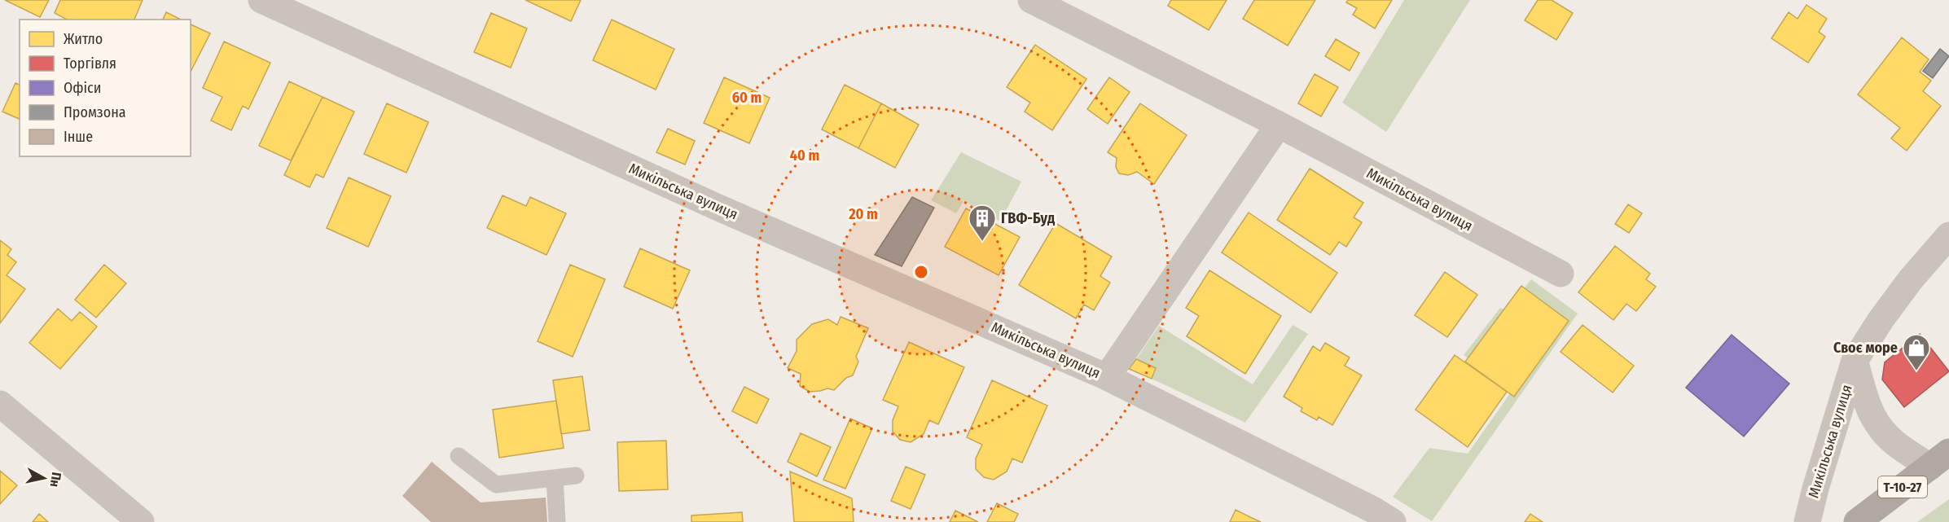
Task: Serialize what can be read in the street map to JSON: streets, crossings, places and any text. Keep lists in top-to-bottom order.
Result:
{
  "streets": {
    "highway": ["Т-10-27"],
    "street": ["Микільська вулиця"]
  },
  "crossings": [
    ["Микільська вулиця", "Т-10-27"]
  ],
  "places": {
    "building": ["ГВФ-Буд"],
    "shop": ["Своє море"]
  },
  "legend": [
    "Житло",
    "Торгівля",
    "Офіси",
    "Промзона",
    "Інше"
  ],
  "north": "right",
  "rings": ["60 m", "40 m", "20 m"]
}
